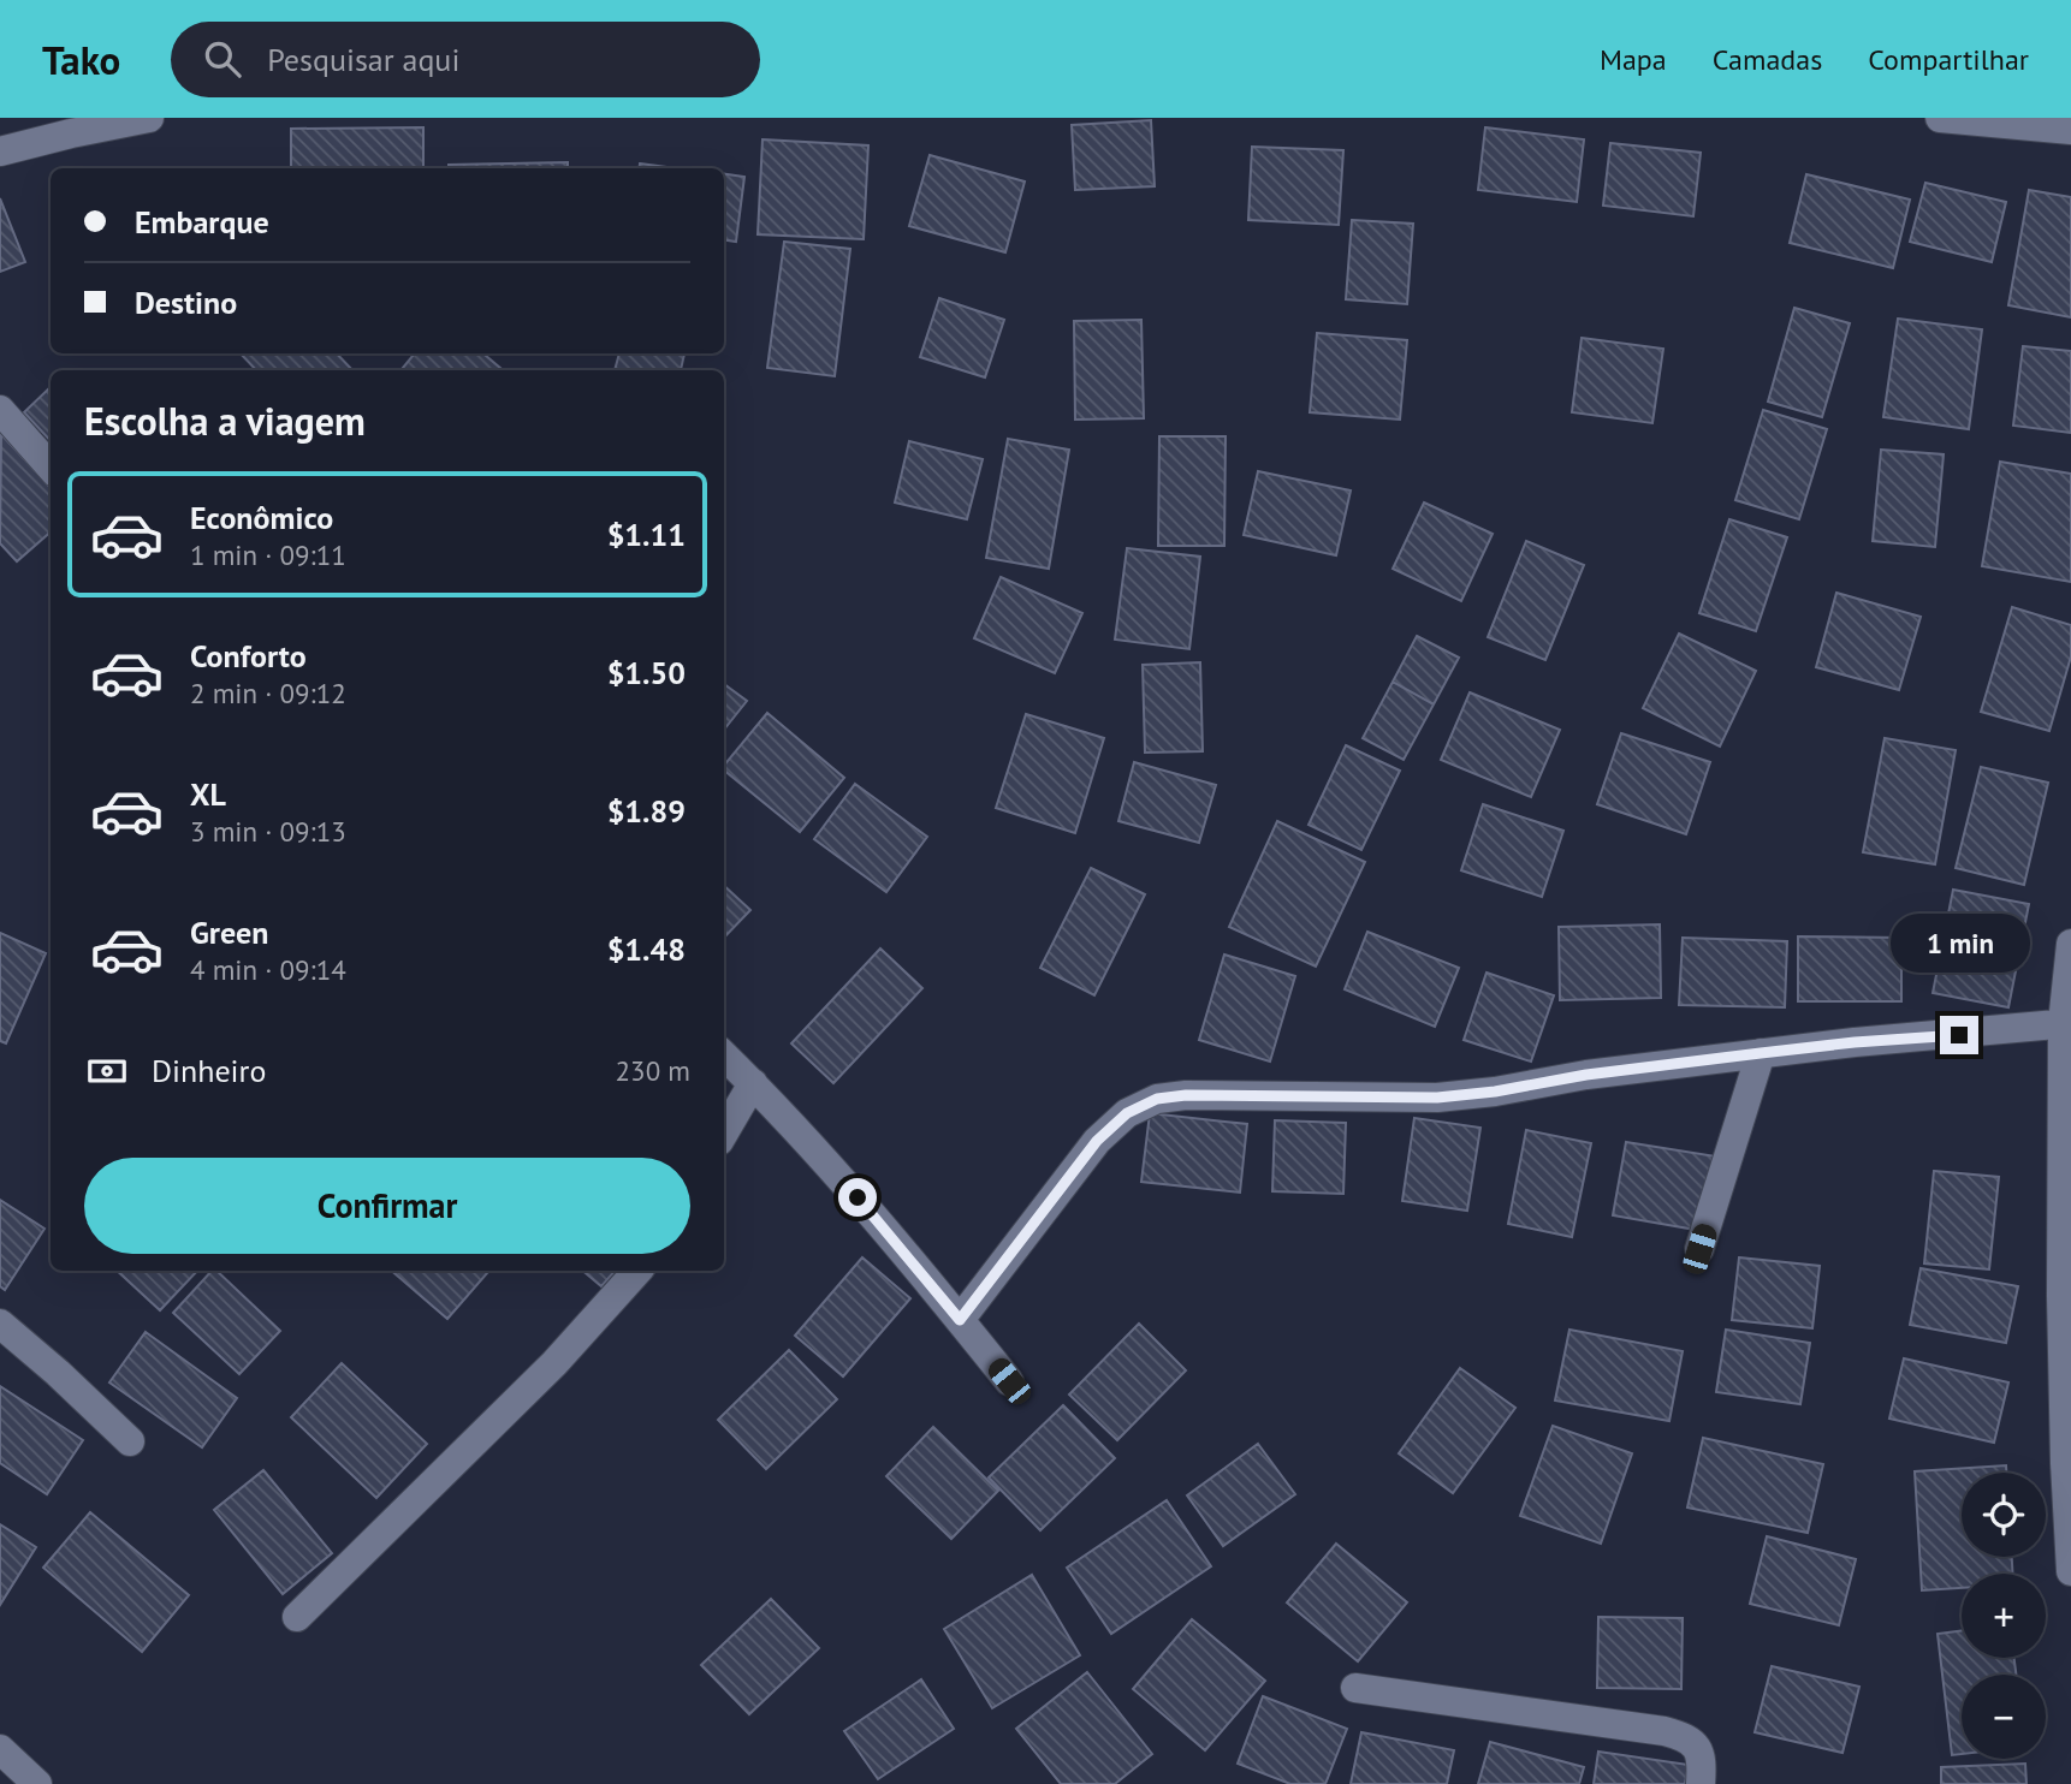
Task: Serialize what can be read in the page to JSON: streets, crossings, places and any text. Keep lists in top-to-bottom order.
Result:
{
  "page": {
    "header": "Tako",
    "search": "Pesquisar aqui",
    "nav": ["Mapa", "Camadas", "Compartilhar"],
    "banner": ["Embarque", "Destino"],
    "heading": "Escolha a viagem",
    "list": [
      {
        "name": "Econômico",
        "note": "1 min · 09:11",
        "value": "$1.11"
      },
      {
        "name": "Conforto",
        "note": "2 min · 09:12",
        "value": "$1.50"
      },
      {
        "name": "XL",
        "note": "3 min · 09:13",
        "value": "$1.89"
      },
      {
        "name": "Green",
        "note": "4 min · 09:14",
        "value": "$1.48"
      }
    ],
    "bubble": "1 min",
    "pay": ["Dinheiro", "230 m"],
    "buttons": "Confirmar",
    "map_buttons": ["+", "−"]
  }
}
